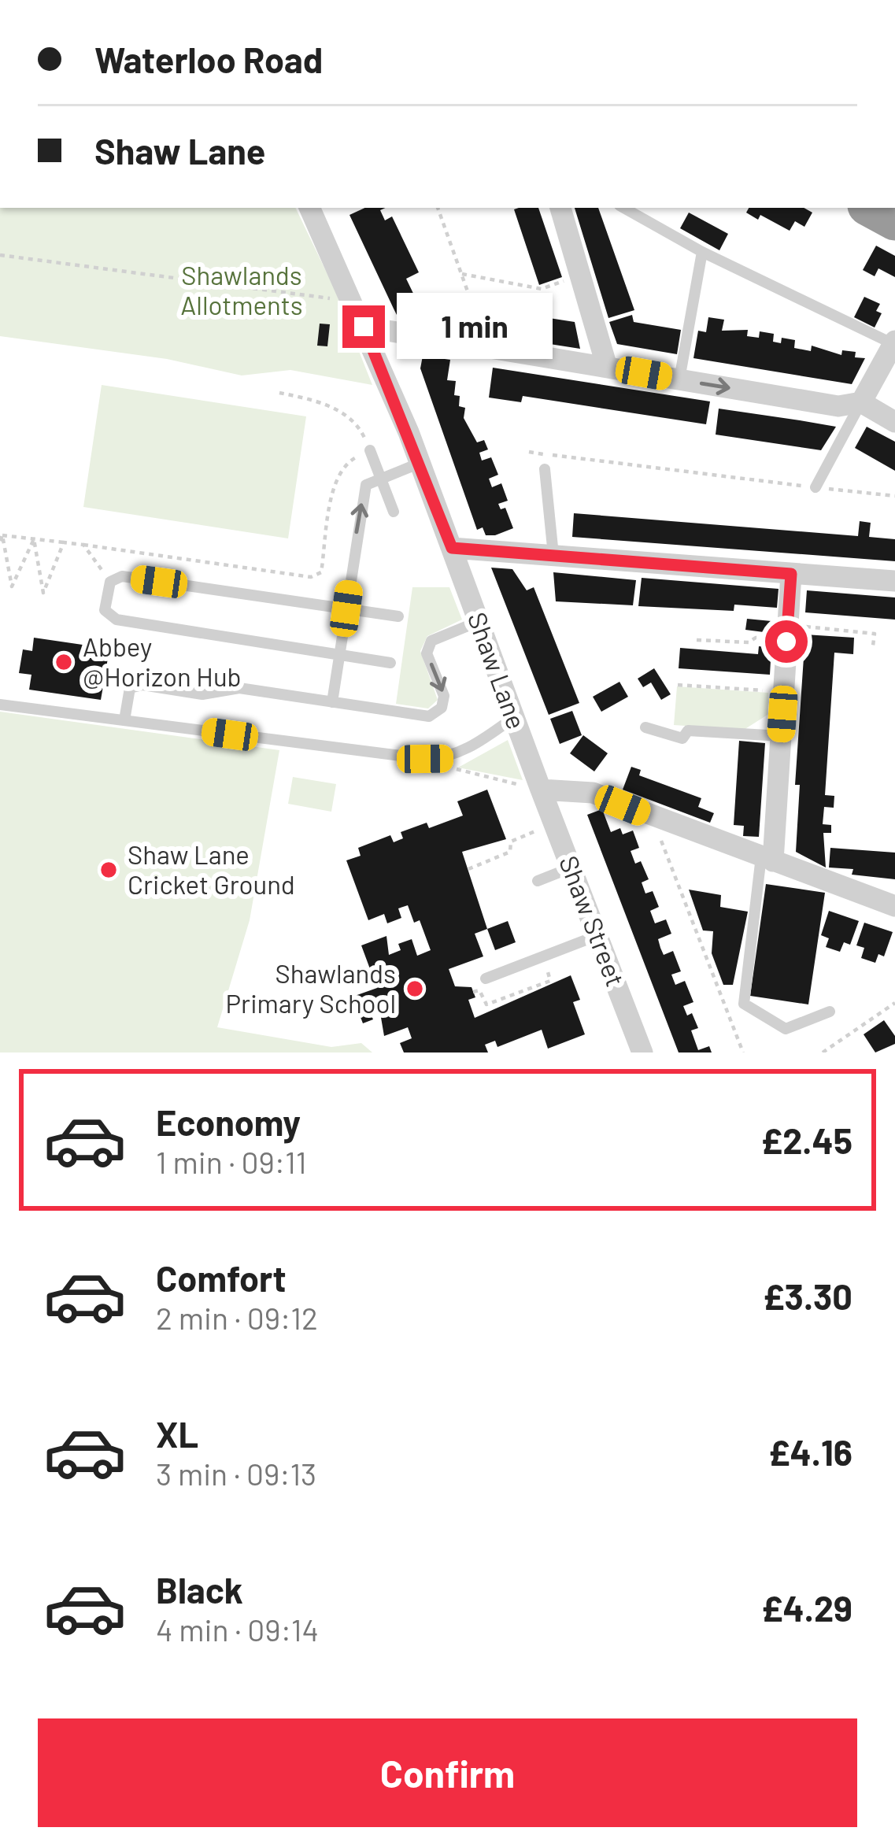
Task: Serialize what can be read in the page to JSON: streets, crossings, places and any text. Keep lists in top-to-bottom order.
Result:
{
  "streets": {
    "street": ["Shaw Lane", "Shaw Street"]
  },
  "crossings": [
    ["Shaw Lane", "Shaw Street"]
  ],
  "parks": ["Shawlands Allotments"],
  "places": ["Abbey @Horizon Hub", "Shaw Lane Cricket Ground", "Shawlands Primary School"],
  "page": {
    "banner": ["Waterloo Road", "Shaw Lane"],
    "bubble": "1 min",
    "list": [
      {
        "name": "Economy",
        "note": "1 min · 09:11",
        "value": "£2.45"
      },
      {
        "name": "Comfort",
        "note": "2 min · 09:12",
        "value": "£3.30"
      },
      {
        "name": "XL",
        "note": "3 min · 09:13",
        "value": "£4.16"
      },
      {
        "name": "Black",
        "note": "4 min · 09:14",
        "value": "£4.29"
      }
    ],
    "buttons": "Confirm"
  }
}
